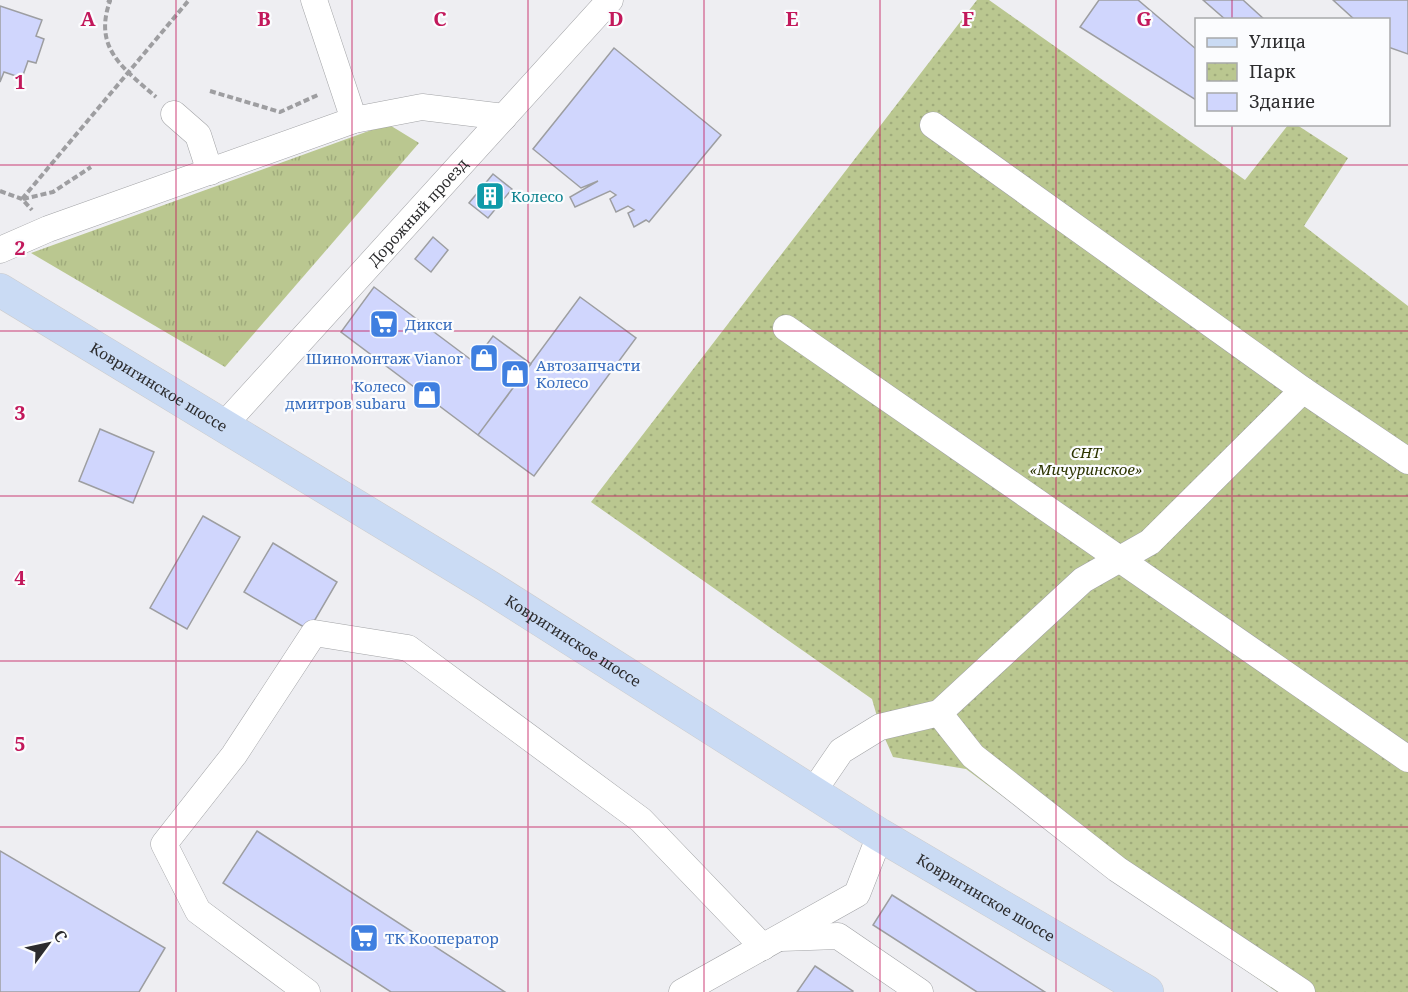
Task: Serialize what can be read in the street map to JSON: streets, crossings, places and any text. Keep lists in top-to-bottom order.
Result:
{
  "streets": {
    "main road": ["Ковригинское шоссе"],
    "street": ["Дорожный проезд"]
  },
  "crossings": [
    ["Дорожный проезд", "Ковригинское шоссе"]
  ],
  "parks": ["СНТ «Мичуринское»"],
  "places": {
    "building": ["Колесо"],
    "supermarket": ["Дикси", "ТК Кооператор"],
    "shop": ["Шиномонтаж Vianor", "Автозапчасти Колесо", "Колесо дмитров subaru"]
  },
  "legend": ["Улица", "Парк", "Здание"],
  "north": "top right",
  "grid": {
    "columns": [
      "A",
      "B",
      "C",
      "D",
      "E",
      "F",
      "G"
    ],
    "rows": [
      "1",
      "2",
      "3",
      "4",
      "5"
    ]
  }
}
